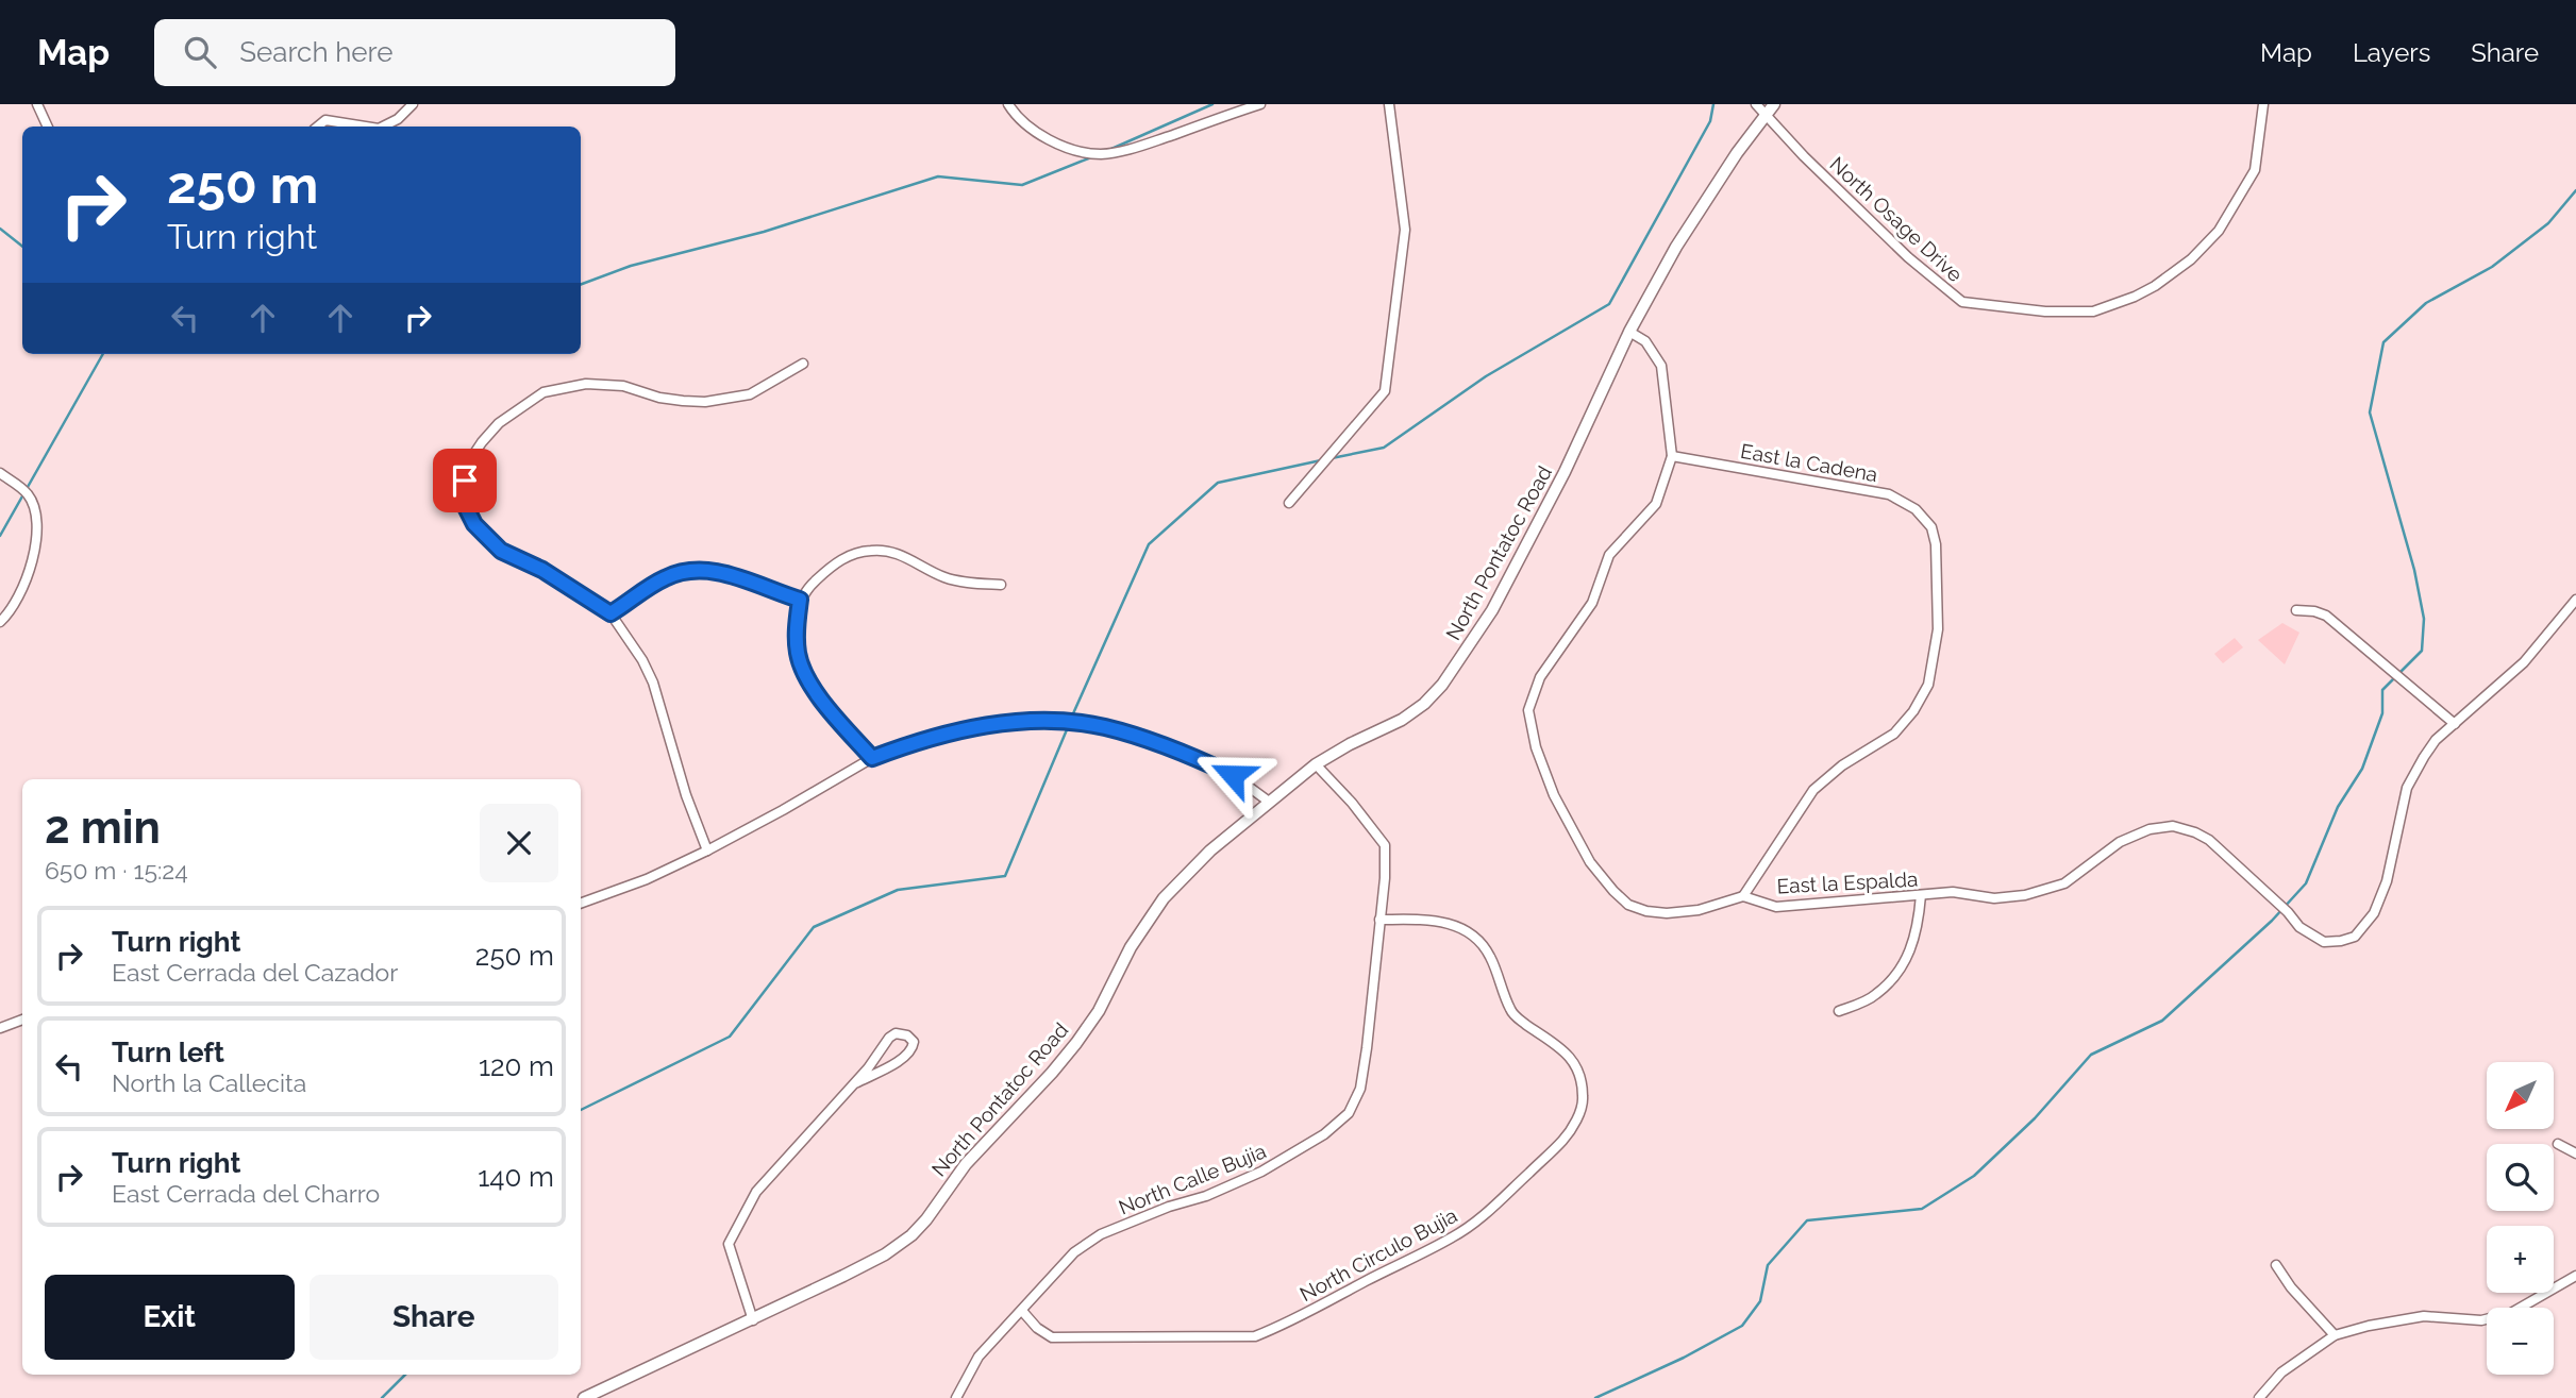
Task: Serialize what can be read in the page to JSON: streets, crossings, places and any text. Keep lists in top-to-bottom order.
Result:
{
  "streets": {
    "street": [
      "North Osage Drive",
      "East la Cadena",
      "North Pontatoc Road",
      "East la Espalda",
      "North Calle Bujia",
      "North Circulo Bujia"
    ]
  },
  "crossings": [
    ["North Osage Drive", "North Pontatoc Road"],
    ["East la Cadena", "East la Espalda"],
    ["North Pontatoc Road", "North Calle Bujia"],
    ["North Calle Bujia", "North Circulo Bujia"]
  ],
  "north": "bottom left",
  "page": {
    "header": "Map",
    "search": "Search here",
    "nav": ["Map", "Layers", "Share"],
    "turn": ["250 m", "Turn right"],
    "heading": ["2 min", "650 m · 15:24"],
    "list": [
      {
        "name": "Turn right",
        "note": "East Cerrada del Cazador",
        "value": "250 m"
      },
      {
        "name": "Turn left",
        "note": "North la Callecita",
        "value": "120 m"
      },
      {
        "name": "Turn right",
        "note": "East Cerrada del Charro",
        "value": "140 m"
      }
    ],
    "map_buttons": ["+", "−"],
    "buttons": ["Exit", "Share"]
  }
}
